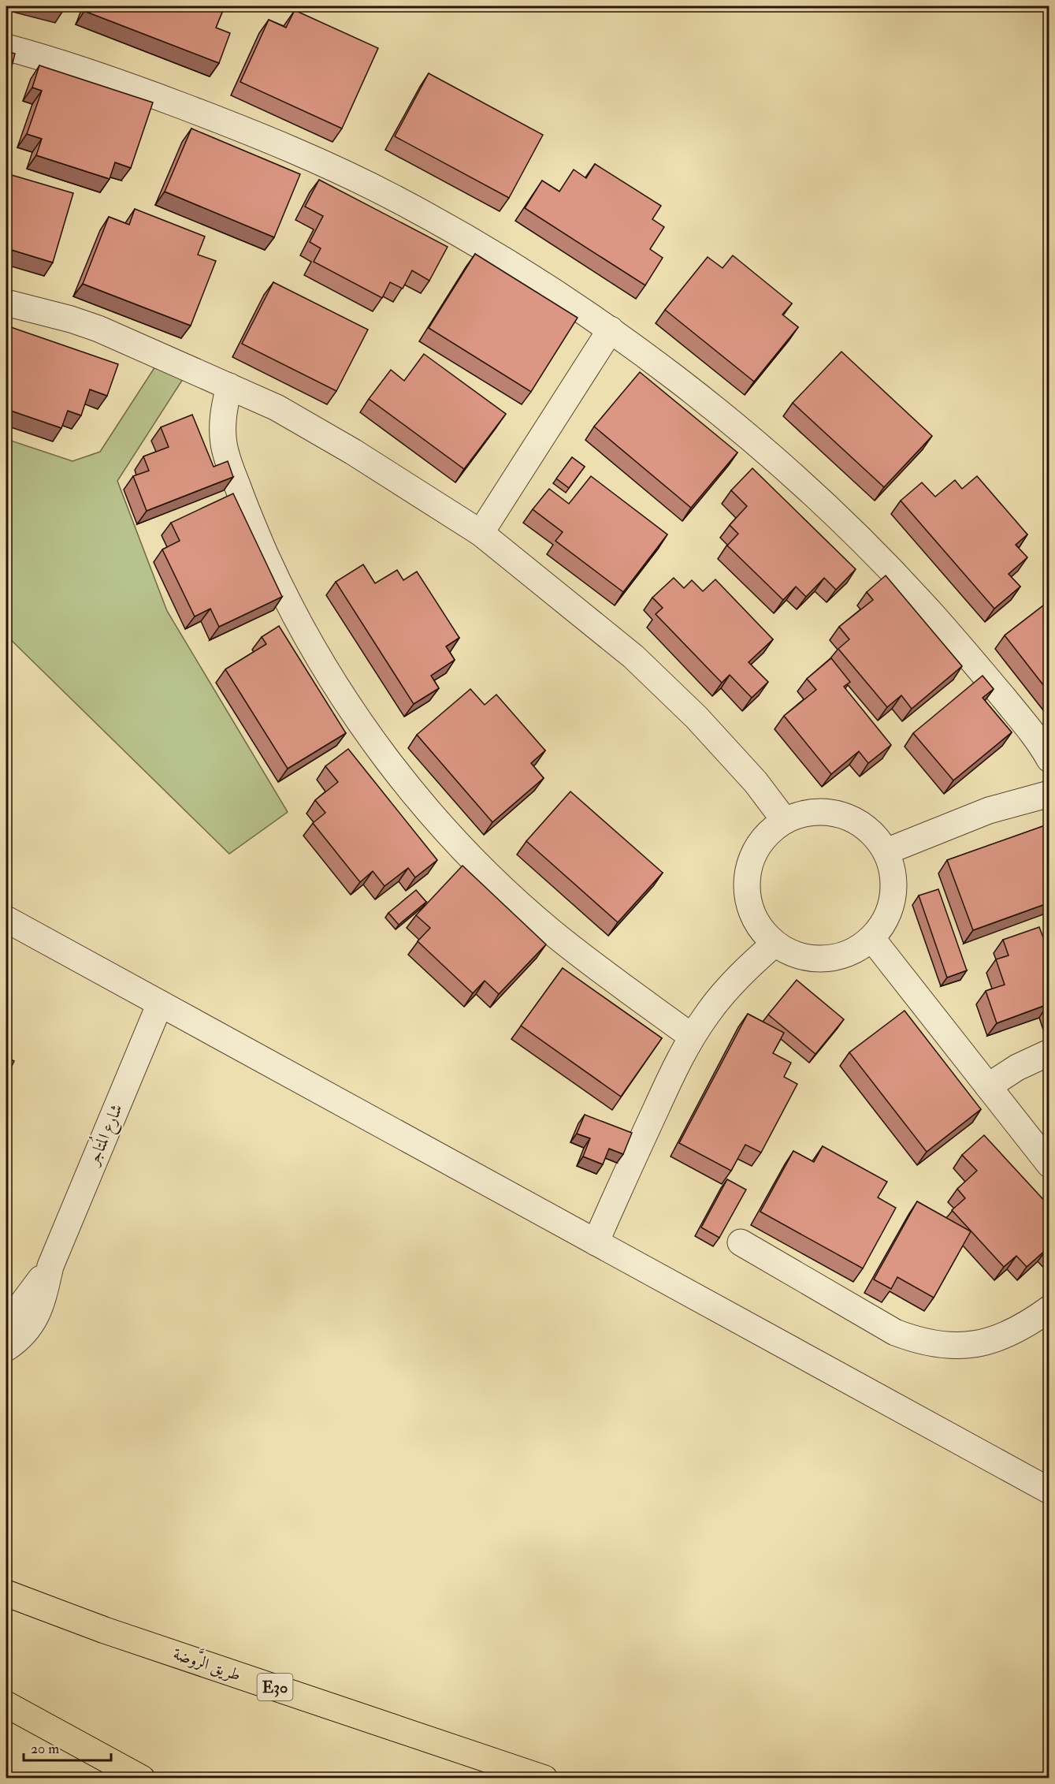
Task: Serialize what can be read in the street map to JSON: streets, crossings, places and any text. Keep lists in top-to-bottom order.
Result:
{
  "streets": {
    "highway": ["طريق الرَّوضة", "E30"],
    "street": ["شارع المُتاجر"]
  },
  "scale_bar": "20 m"
}
